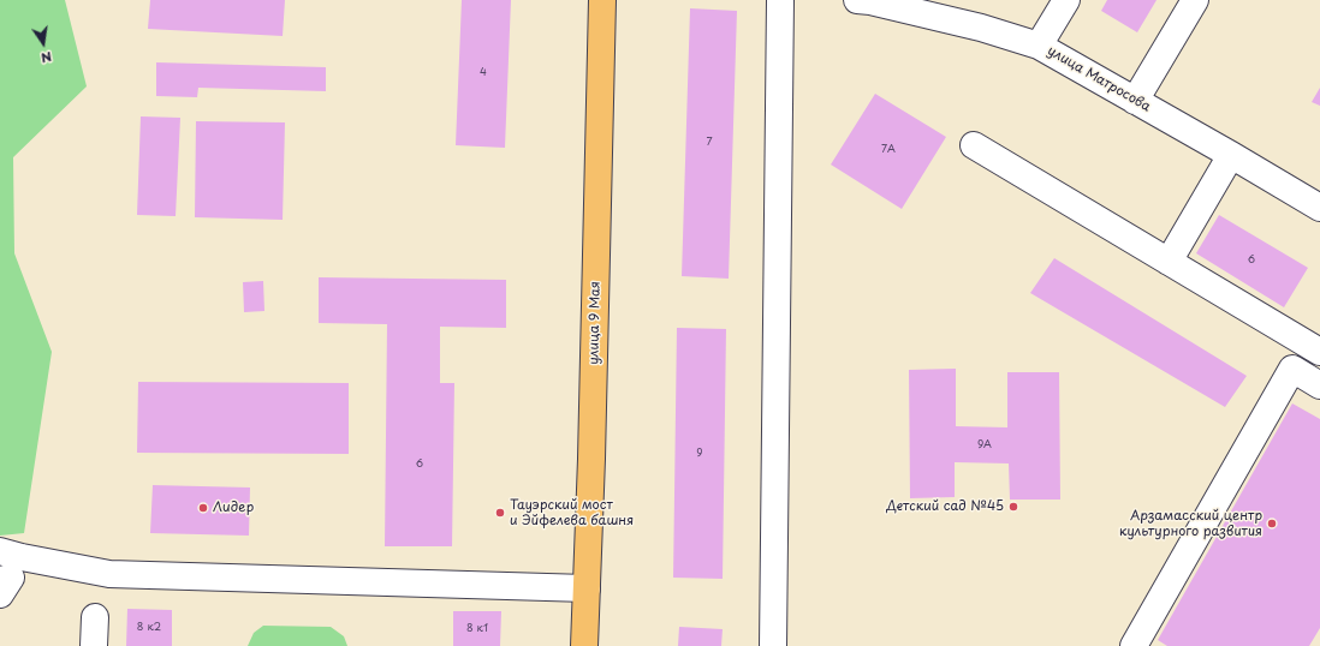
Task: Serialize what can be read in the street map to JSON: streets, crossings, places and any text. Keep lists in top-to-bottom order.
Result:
{
  "streets": {
    "main road": ["улица 9 Мая"],
    "street": ["улица Матросова"]
  },
  "places": [
    "Детский сад №45",
    "Лидер",
    "Тауэрский мост и Эйфелева башня",
    "Арзамасский центр культурного развития"
  ],
  "house_numbers": [
    "4",
    "7",
    "7А",
    "6",
    "9А",
    "9",
    "6",
    "8 к2",
    "8 к1"
  ],
  "north": "bottom"
}
